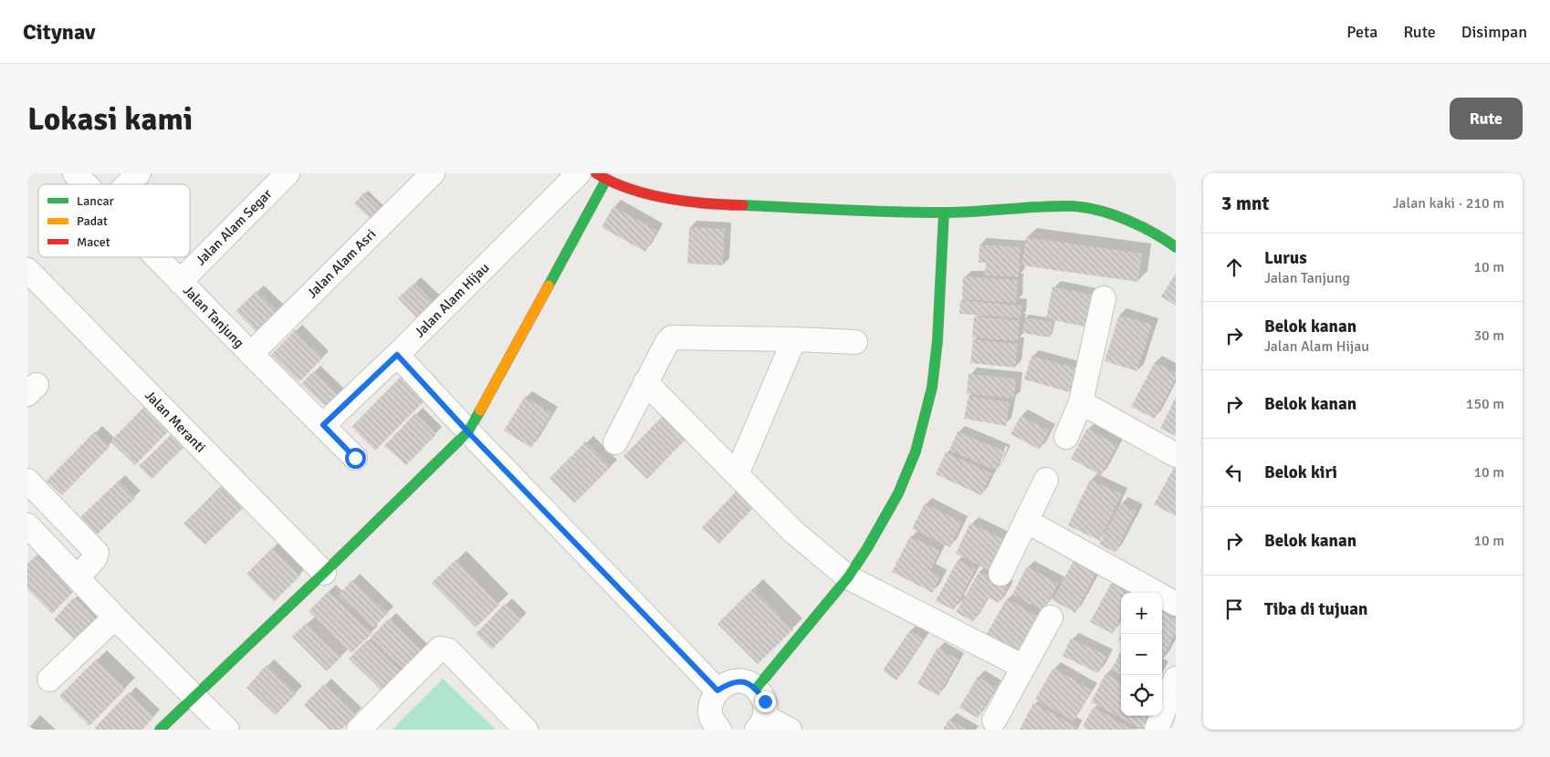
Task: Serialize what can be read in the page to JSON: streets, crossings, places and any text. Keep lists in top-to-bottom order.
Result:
{
  "streets": {
    "street": [
      "Jalan Alam Segar",
      "Jalan Alam Asri",
      "Jalan Alam Hijau",
      "Jalan Tanjung",
      "Jalan Meranti"
    ]
  },
  "crossings": [
    ["Jalan Alam Segar", "Jalan Tanjung"],
    ["Jalan Alam Asri", "Jalan Tanjung"],
    ["Jalan Alam Hijau", "Jalan Tanjung"]
  ],
  "legend": ["Lancar", "Padat", "Macet"],
  "page": {
    "header": "Citynav",
    "nav": ["Peta", "Rute", "Disimpan"],
    "buttons": "Rute",
    "title": "Lokasi kami",
    "heading": ["3 mnt", "Jalan kaki · 210 m"],
    "list": [
      ["Lurus", "Jalan Tanjung", "10 m"],
      ["Belok kanan", "Jalan Alam Hijau", "30 m"],
      ["Belok kanan", "150 m"],
      ["Belok kiri", "10 m"],
      ["Belok kanan", "10 m"],
      "Tiba di tujuan"
    ],
    "map_buttons": ["+", "−"]
  }
}
